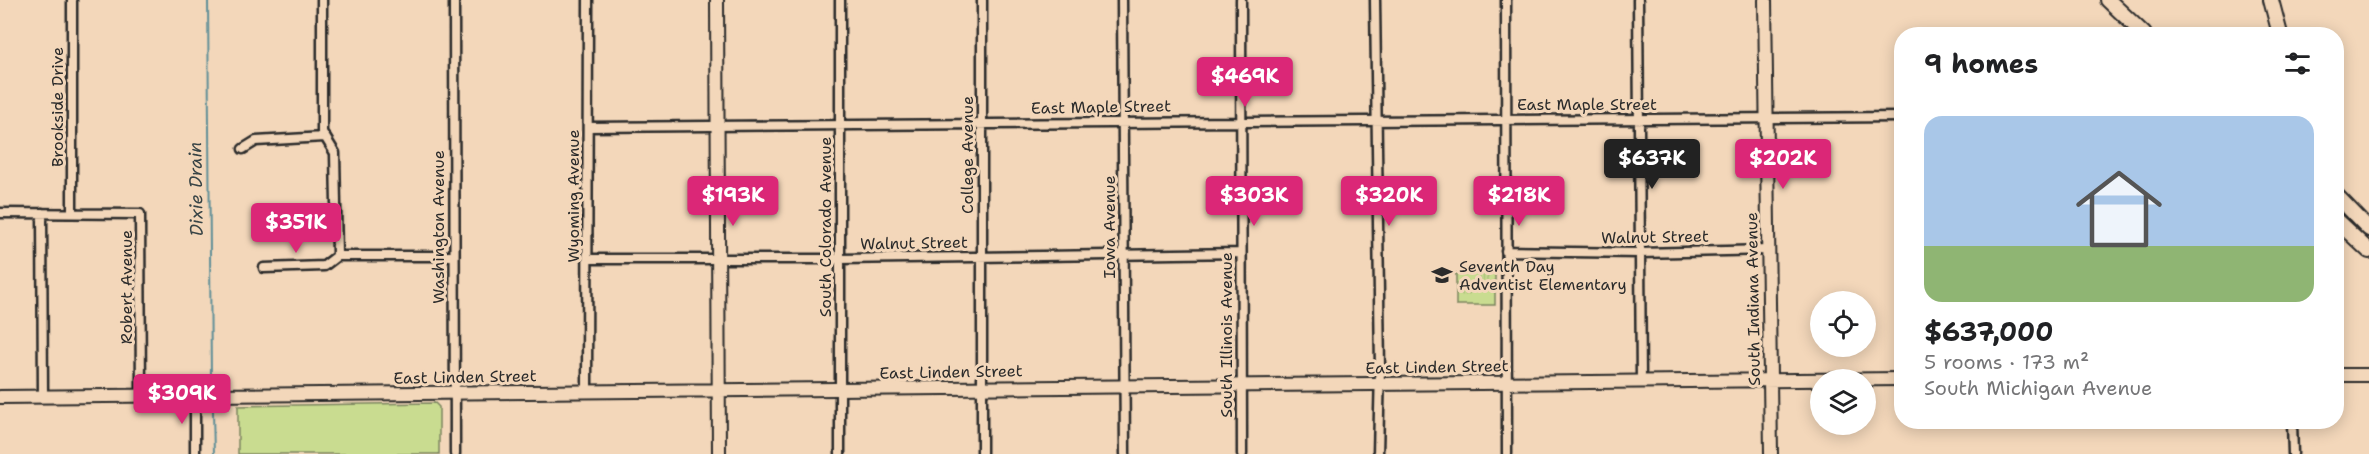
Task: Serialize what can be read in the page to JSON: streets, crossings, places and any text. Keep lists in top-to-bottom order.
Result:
{
  "streets": {
    "main road": ["South Indiana Avenue", "East Linden Street"],
    "street": [
      "East Maple Street",
      "Brookside Drive",
      "College Avenue",
      "Wyoming Avenue",
      "Washington Avenue",
      "South Colorado Avenue",
      "Iowa Avenue",
      "Walnut Street",
      "Robert Avenue",
      "South Illinois Avenue"
    ]
  },
  "crossings": [
    ["East Maple Street", "College Avenue"],
    ["East Maple Street", "Wyoming Avenue"],
    ["East Maple Street", "South Colorado Avenue"],
    ["East Maple Street", "Iowa Avenue"],
    ["East Maple Street", "South Indiana Avenue"],
    ["East Maple Street", "South Illinois Avenue"],
    ["Brookside Drive", "Robert Avenue"],
    ["College Avenue", "Walnut Street"],
    ["College Avenue", "East Linden Street"],
    ["Wyoming Avenue", "Walnut Street"],
    ["Wyoming Avenue", "East Linden Street"],
    ["Washington Avenue", "East Linden Street"],
    ["South Colorado Avenue", "Walnut Street"],
    ["South Colorado Avenue", "East Linden Street"],
    ["Iowa Avenue", "Walnut Street"],
    ["Iowa Avenue", "East Linden Street"],
    ["Walnut Street", "South Indiana Avenue"],
    ["Walnut Street", "South Illinois Avenue"],
    ["Robert Avenue", "East Linden Street"],
    ["South Indiana Avenue", "East Linden Street"],
    ["South Illinois Avenue", "East Linden Street"]
  ],
  "water": ["Dixie Drain"],
  "places": {
    "school or university": ["Seventh Day Adventist Elementary"]
  },
  "page": {
    "heading": "9 homes",
    "price": [
      "$469K",
      "$637K",
      "$202K",
      "$193K",
      "$303K",
      "$320K",
      "$218K",
      "$351K",
      "$309K"
    ],
    "list": [
      {
        "name": "$637,000",
        "note": "5 rooms · 173 m² · South Michigan Avenue"
      }
    ]
  }
}
